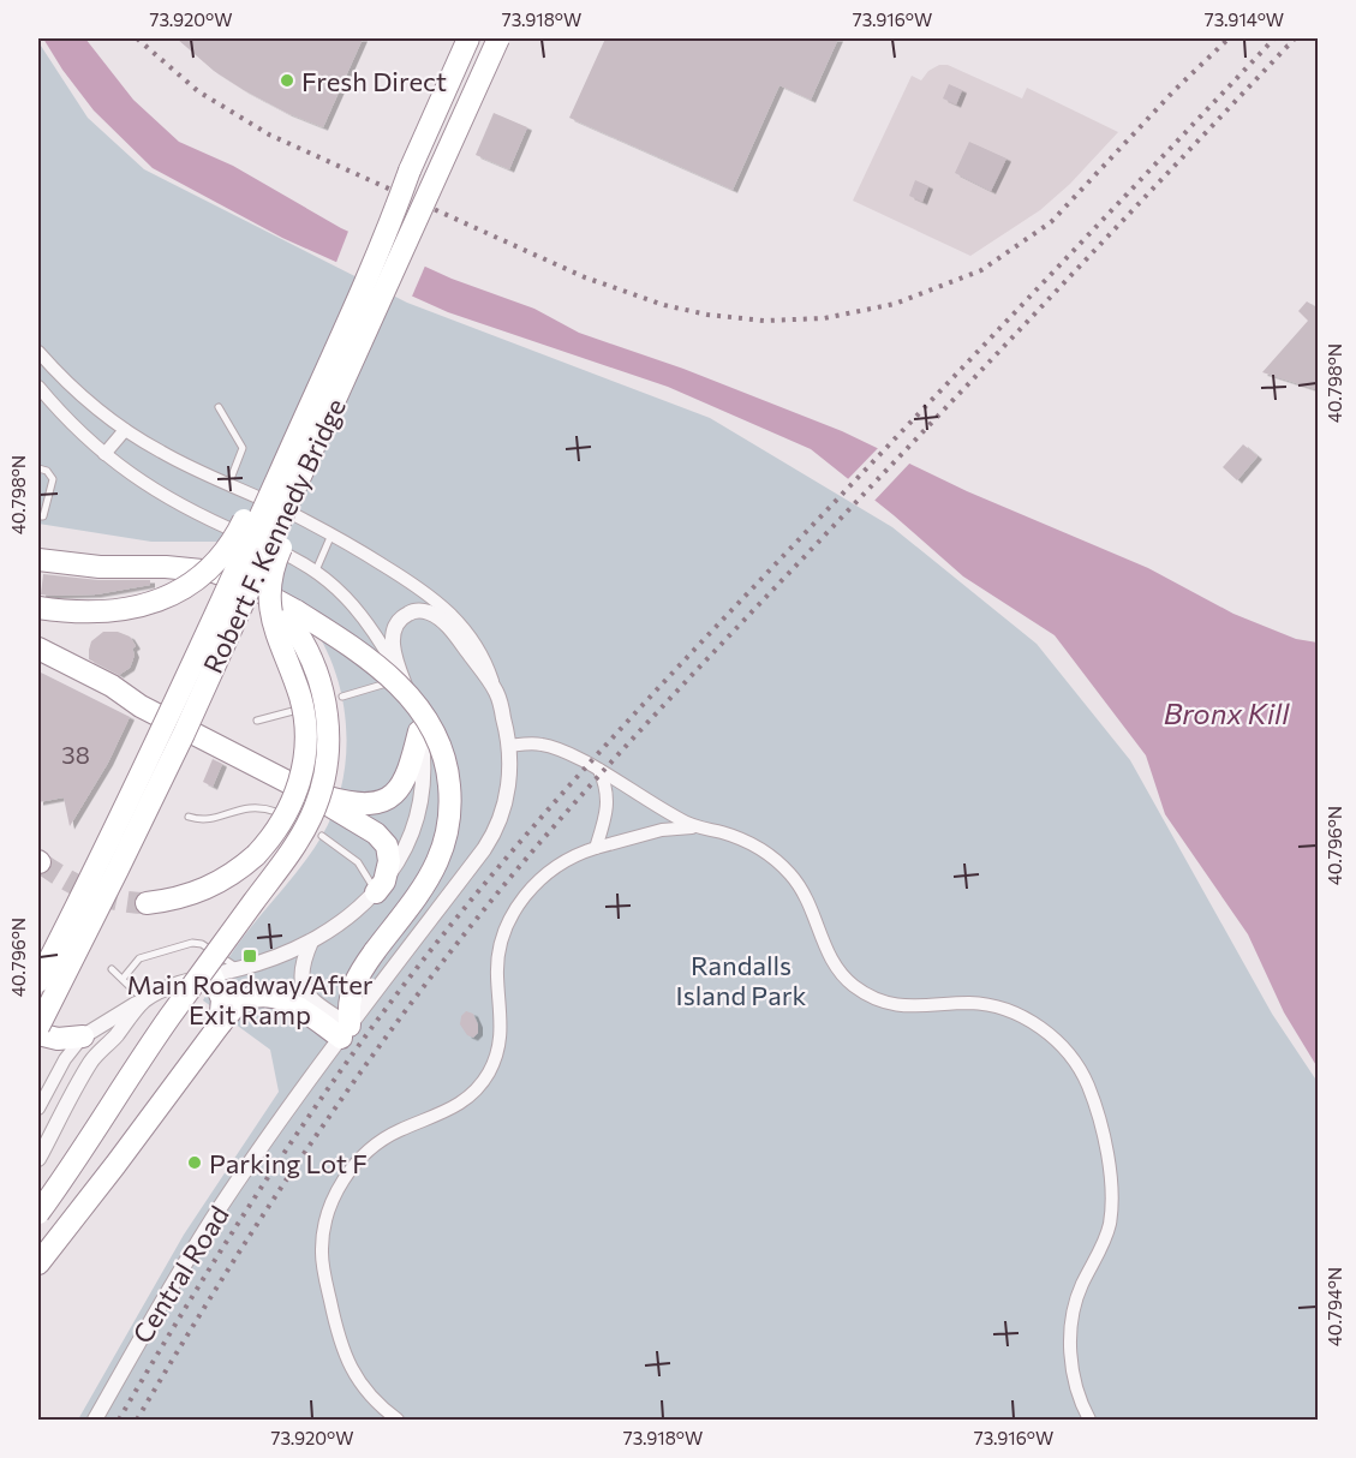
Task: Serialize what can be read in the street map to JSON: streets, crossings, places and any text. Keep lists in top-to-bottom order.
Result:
{
  "streets": {
    "highway": ["Robert F. Kennedy Bridge"],
    "street": ["Central Road"]
  },
  "water": ["Bronx Kill"],
  "parks": ["Randalls Island Park"],
  "places": {
    "other": ["Fresh Direct", "Parking Lot F"],
    "transit": ["Main Roadway/After Exit Ramp"]
  },
  "house_numbers": ["38"],
  "coordinates": [
    "73.920°W",
    "73.918°W",
    "73.916°W",
    "73.914°W",
    "40.798°N",
    "40.796°N",
    "40.794°N"
  ]
}
